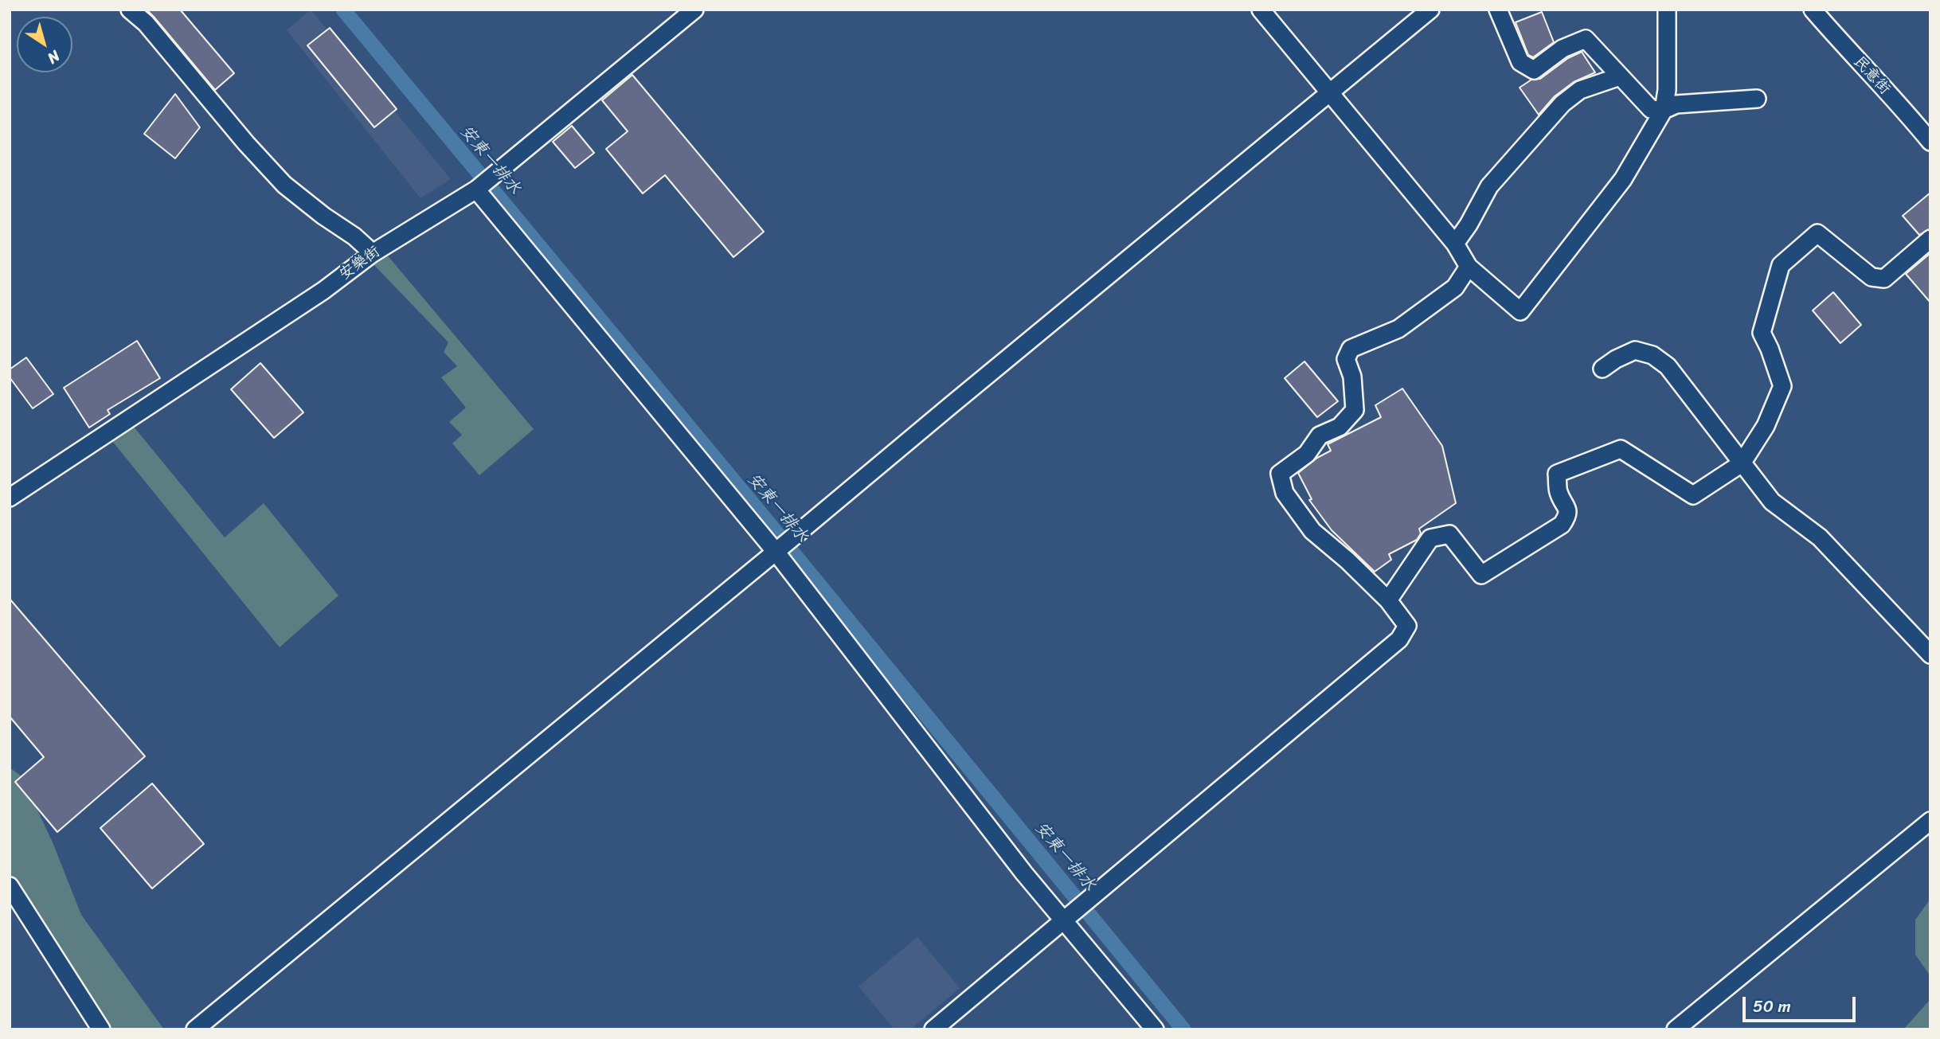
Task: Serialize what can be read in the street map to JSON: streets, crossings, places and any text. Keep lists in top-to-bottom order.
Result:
{
  "streets": {
    "street": ["民意街", "安樂街"]
  },
  "water": ["安東一排水"],
  "scale_bar": "50 m",
  "north": "bottom right"
}
